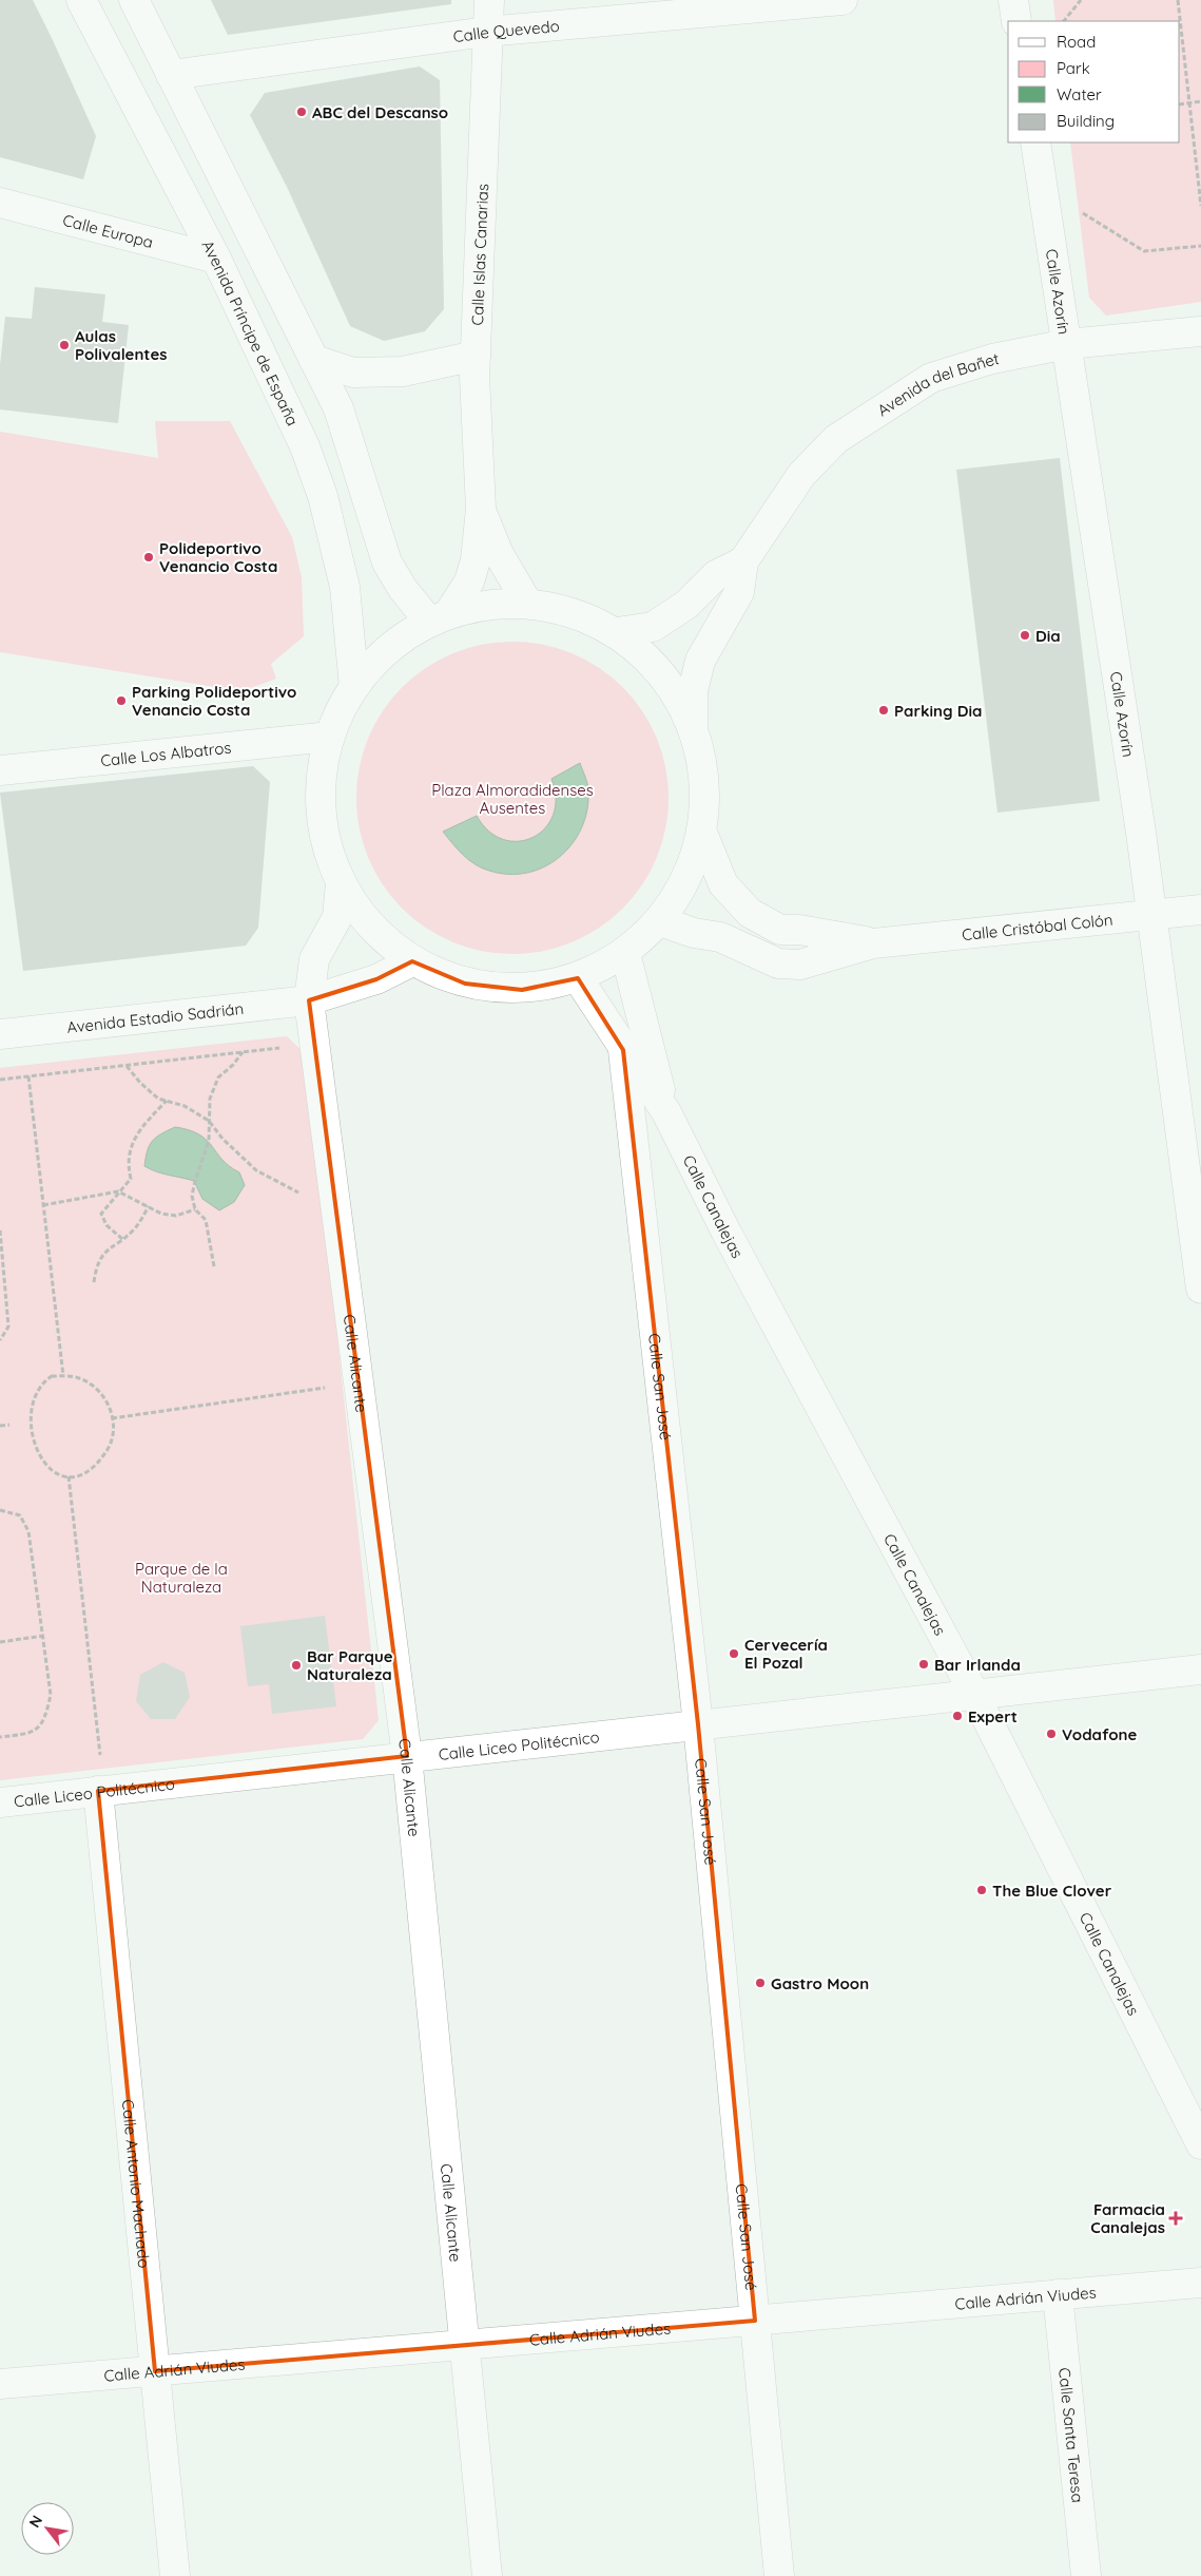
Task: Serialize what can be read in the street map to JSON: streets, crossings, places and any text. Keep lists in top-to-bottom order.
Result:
{
  "streets": {
    "street": [
      "Calle Quevedo",
      "Calle Europa",
      "Calle Islas Canarias",
      "Calle Azorín",
      "Avenida Príncipe de España",
      "Avenida del Bañet",
      "Calle Los Albatros",
      "Calle Cristóbal Colón",
      "Avenida Estadio Sadrián",
      "Calle Canalejas",
      "Calle Alicante",
      "Calle San José",
      "Calle Liceo Politécnico",
      "Calle Antonio Machado",
      "Calle Adrián Viudes",
      "Calle Santa Teresa"
    ]
  },
  "crossings": [
    ["Calle Quevedo", "Calle Islas Canarias"],
    ["Calle Europa", "Avenida Príncipe de España"],
    ["Calle Azorín", "Avenida del Bañet"],
    ["Calle Azorín", "Calle Cristóbal Colón"],
    ["Avenida Estadio Sadrián", "Calle Alicante"],
    ["Calle Canalejas", "Calle San José"],
    ["Calle Canalejas", "Calle Liceo Politécnico"],
    ["Calle Alicante", "Calle Liceo Politécnico"],
    ["Calle Alicante", "Calle Adrián Viudes"],
    ["Calle San José", "Calle Liceo Politécnico"],
    ["Calle San José", "Calle Adrián Viudes"],
    ["Calle Liceo Politécnico", "Calle Antonio Machado"],
    ["Calle Antonio Machado", "Calle Adrián Viudes"],
    ["Calle Adrián Viudes", "Calle Santa Teresa"]
  ],
  "parks": ["Plaza Almoradidenses Ausentes", "Parque de la Naturaleza"],
  "places": {
    "other": [
      "ABC del Descanso",
      "Aulas Polivalentes",
      "Polideportivo Venancio Costa",
      "Dia",
      "Parking Polideportivo Venancio Costa",
      "Parking Dia",
      "Cervecería El Pozal",
      "Bar Irlanda",
      "Bar Parque Naturaleza",
      "Expert",
      "Vodafone",
      "The Blue Clover",
      "Gastro Moon"
    ],
    "health": ["Farmacia Canalejas"]
  },
  "legend": [
    "Road",
    "Park",
    "Water",
    "Building"
  ],
  "north": "top left"
}
